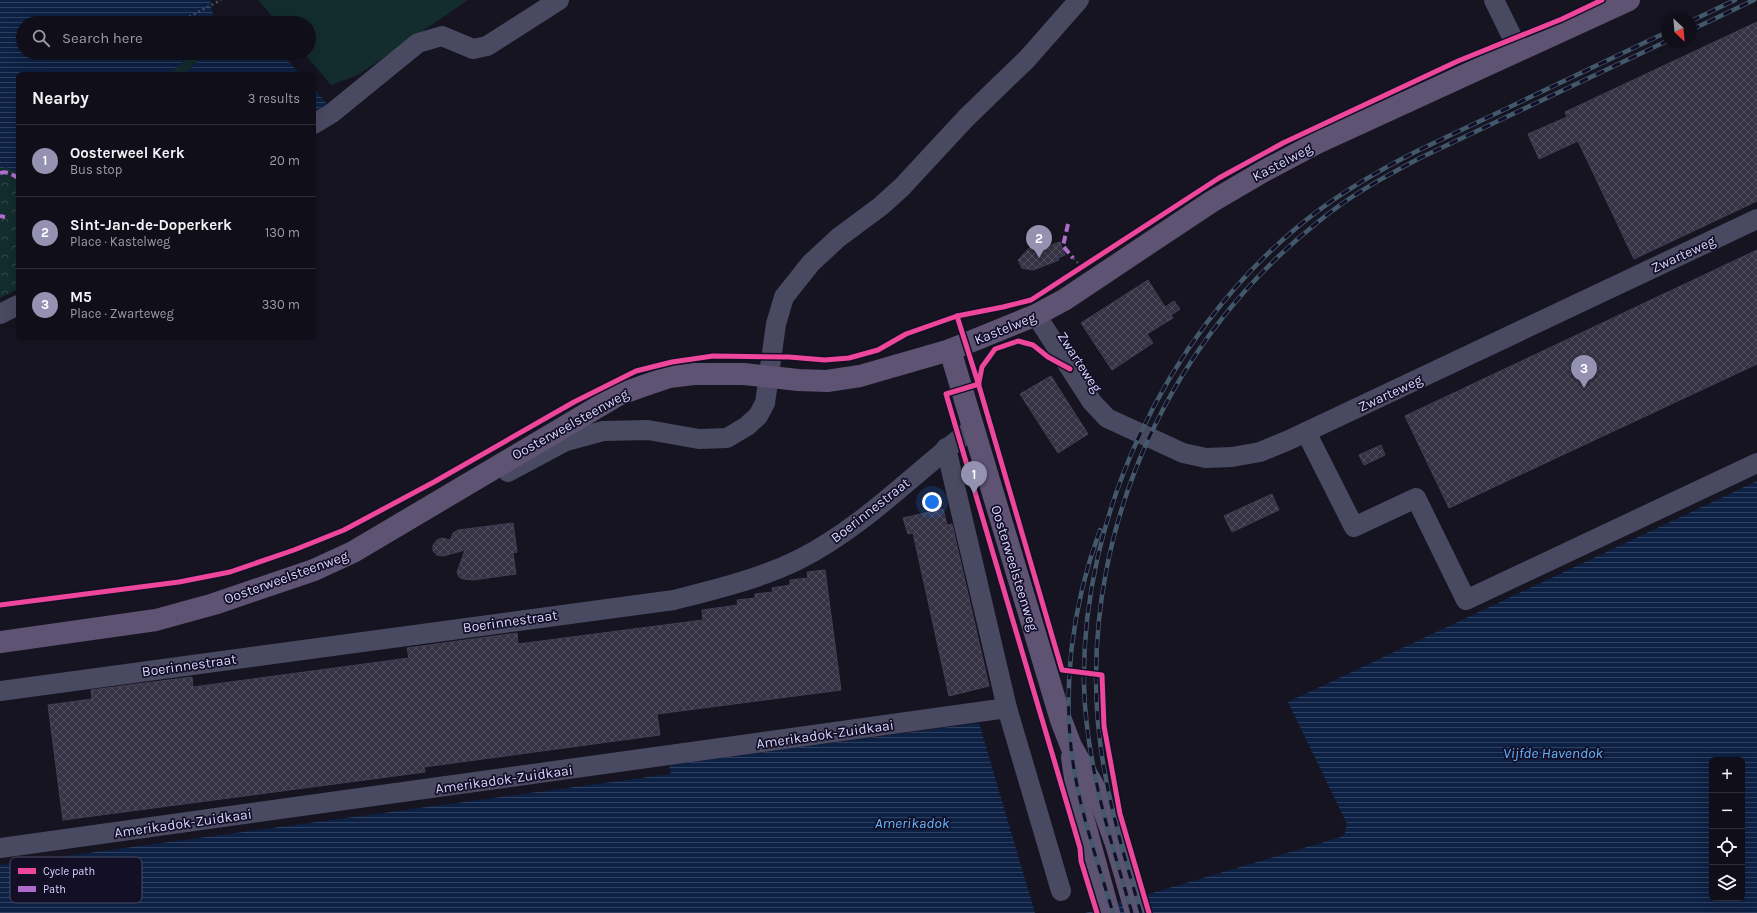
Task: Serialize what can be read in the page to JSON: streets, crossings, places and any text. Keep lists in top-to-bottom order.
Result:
{
  "streets": {
    "main road": ["Kastelweg", "Oosterweelsteenweg"],
    "street": ["Zwarteweg", "Boerinnestraat", "Amerikadok-Zuidkaai"]
  },
  "crossings": [
    ["Kastelweg", "Zwarteweg"],
    ["Kastelweg", "Oosterweelsteenweg"],
    ["Oosterweelsteenweg", "Boerinnestraat"]
  ],
  "water": ["Vijfde Havendok", "Amerikadok"],
  "legend": ["Cycle path", "Path"],
  "north": "bottom right",
  "page": {
    "search": "Search here",
    "heading": ["Nearby", "3 results"],
    "list": [
      {
        "mark": "1",
        "name": "Oosterweel Kerk",
        "note": "Bus stop",
        "value": "20 m"
      },
      {
        "mark": "2",
        "name": "Sint-Jan-de-Doperkerk",
        "note": "Place · Kastelweg",
        "value": "130 m"
      },
      {
        "mark": "3",
        "name": "M5",
        "note": "Place · Zwarteweg",
        "value": "330 m"
      }
    ],
    "pins": ["2", "3", "1"],
    "map_buttons": ["+", "−"]
  }
}
